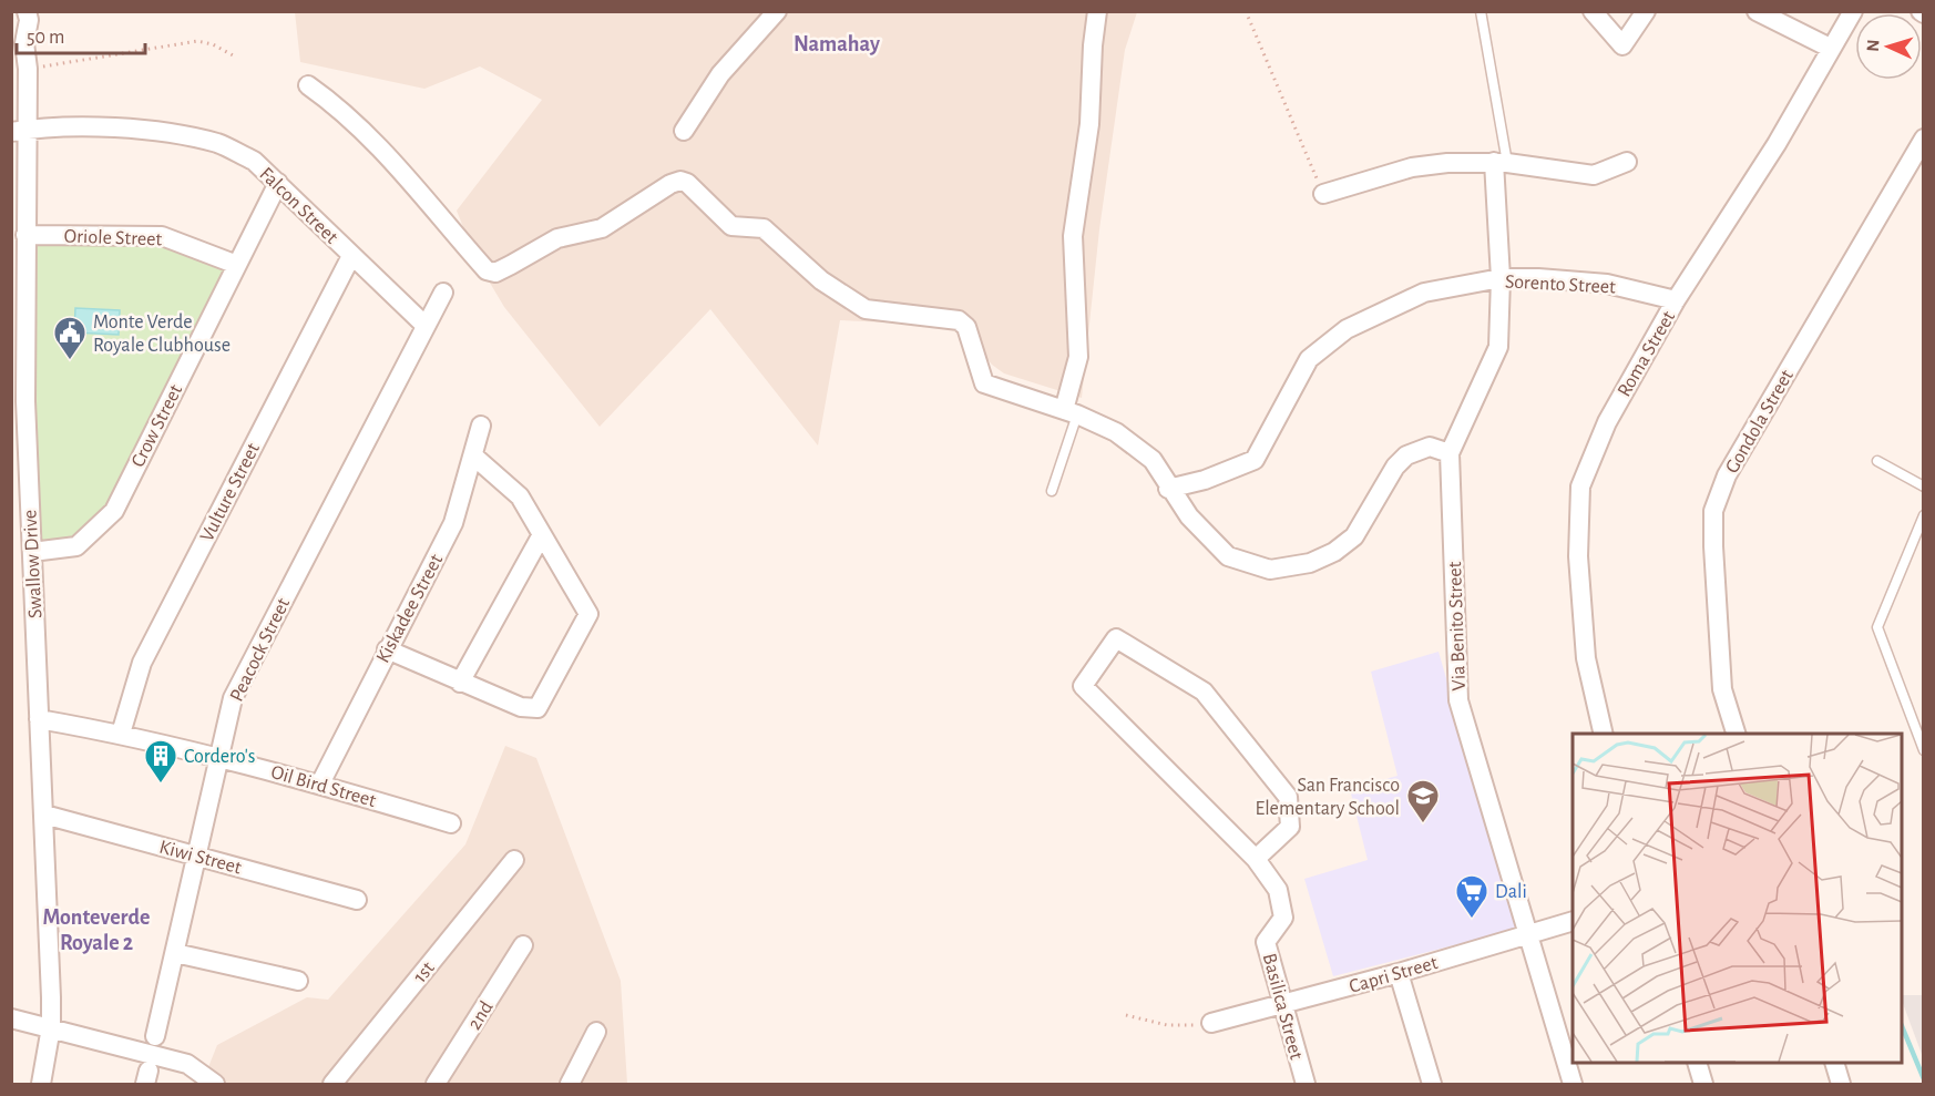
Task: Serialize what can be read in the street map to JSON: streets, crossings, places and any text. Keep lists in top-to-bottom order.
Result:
{
  "streets": {
    "street": [
      "Falcon Street",
      "Oriole Street",
      "Sorento Street",
      "Roma Street",
      "Gondola Street",
      "Crow Street",
      "Vulture Street",
      "Swallow Drive",
      "Kiskadee Street",
      "Via Benito Street",
      "Peacock Street",
      "Oil Bird Street",
      "Kiwi Street",
      "1st",
      "Capri Street",
      "Basilica Street",
      "2nd"
    ]
  },
  "crossings": [
    ["Falcon Street", "Crow Street"],
    ["Falcon Street", "Vulture Street"],
    ["Falcon Street", "Swallow Drive"],
    ["Falcon Street", "Peacock Street"],
    ["Oriole Street", "Crow Street"],
    ["Oriole Street", "Swallow Drive"],
    ["Sorento Street", "Roma Street"],
    ["Sorento Street", "Via Benito Street"],
    ["Crow Street", "Swallow Drive"],
    ["Vulture Street", "Oil Bird Street"],
    ["Swallow Drive", "Oil Bird Street"],
    ["Swallow Drive", "Kiwi Street"],
    ["Kiskadee Street", "Oil Bird Street"],
    ["Via Benito Street", "Capri Street"],
    ["Peacock Street", "Oil Bird Street"],
    ["Peacock Street", "Kiwi Street"],
    ["Capri Street", "Basilica Street"]
  ],
  "districts": ["Namahay", "Monteverde Royale 2"],
  "places": {
    "public building": ["Monte Verde Royale Clubhouse"],
    "building": ["Cordero's"],
    "school or university": ["San Francisco Elementary School"],
    "supermarket": ["Dali"]
  },
  "scale_bar": "50 m",
  "north": "left"
}
